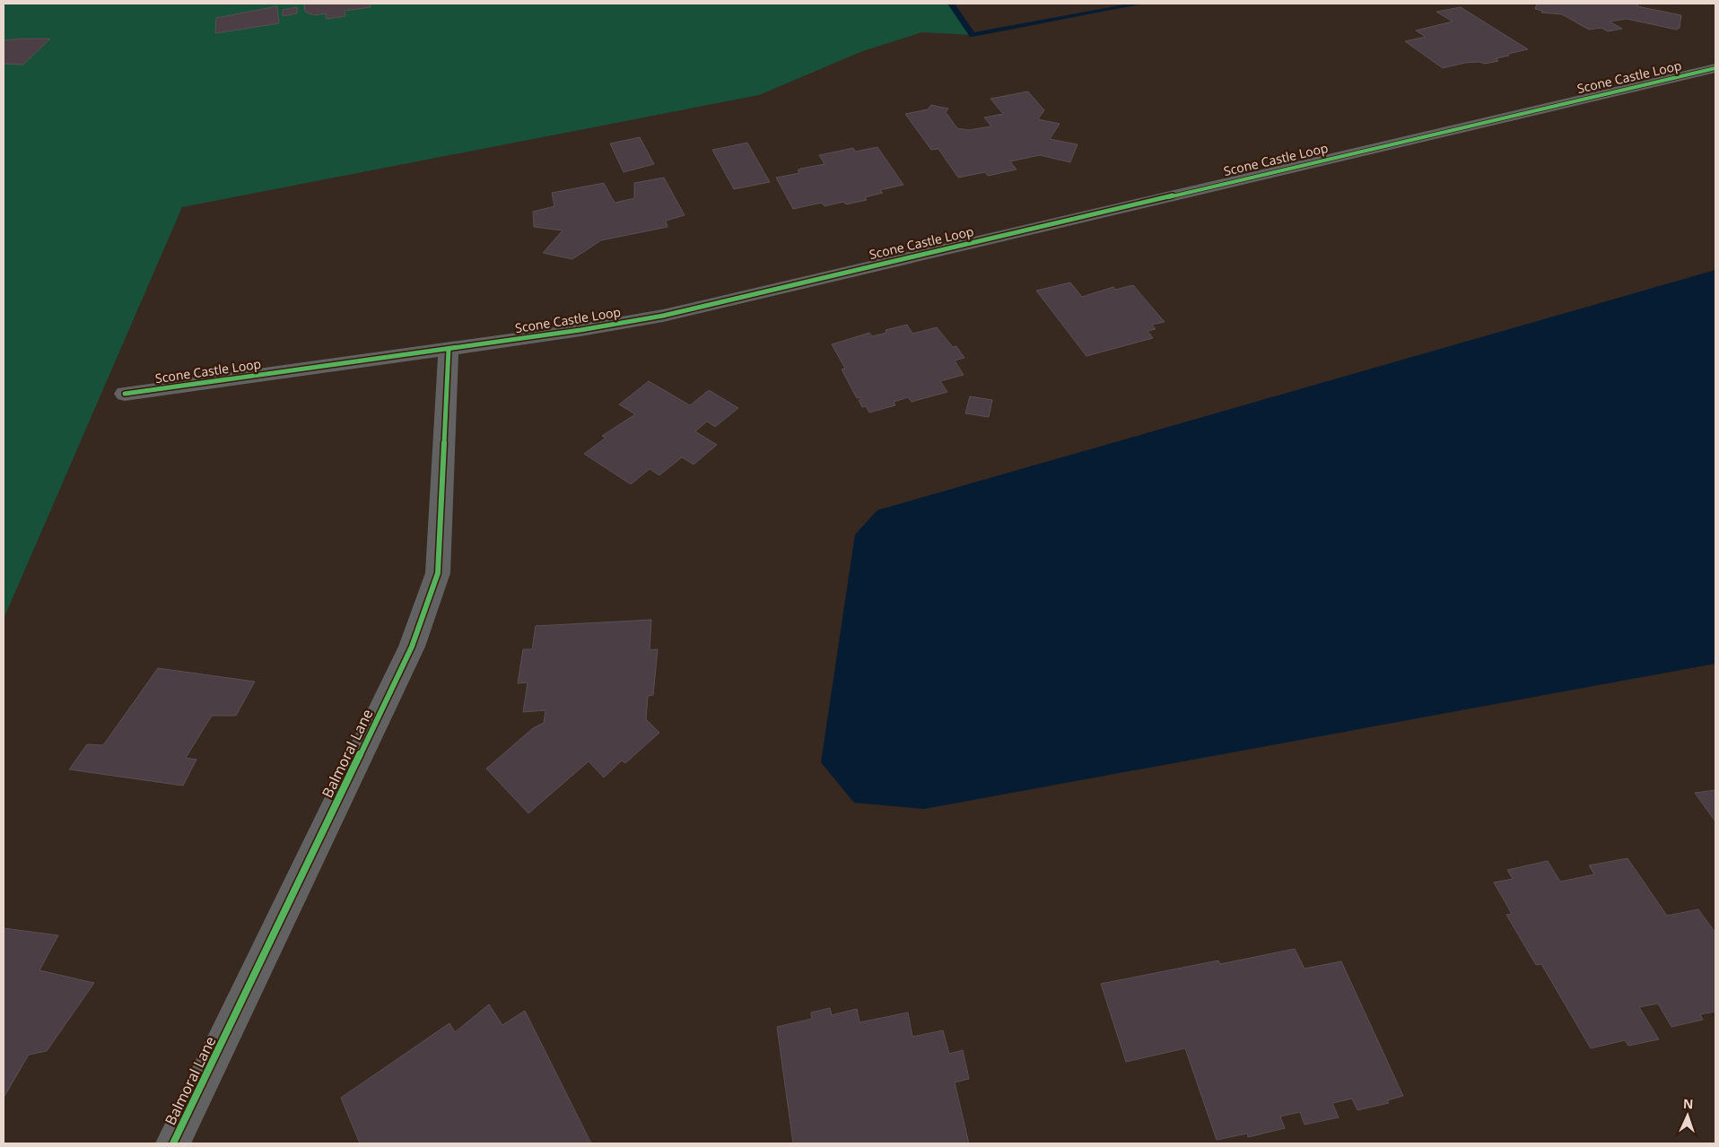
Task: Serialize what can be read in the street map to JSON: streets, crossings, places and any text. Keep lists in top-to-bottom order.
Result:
{
  "streets": {
    "street": ["Scone Castle Loop", "Balmoral Lane"]
  },
  "crossings": [
    ["Scone Castle Loop", "Balmoral Lane"]
  ],
  "north": "top"
}
